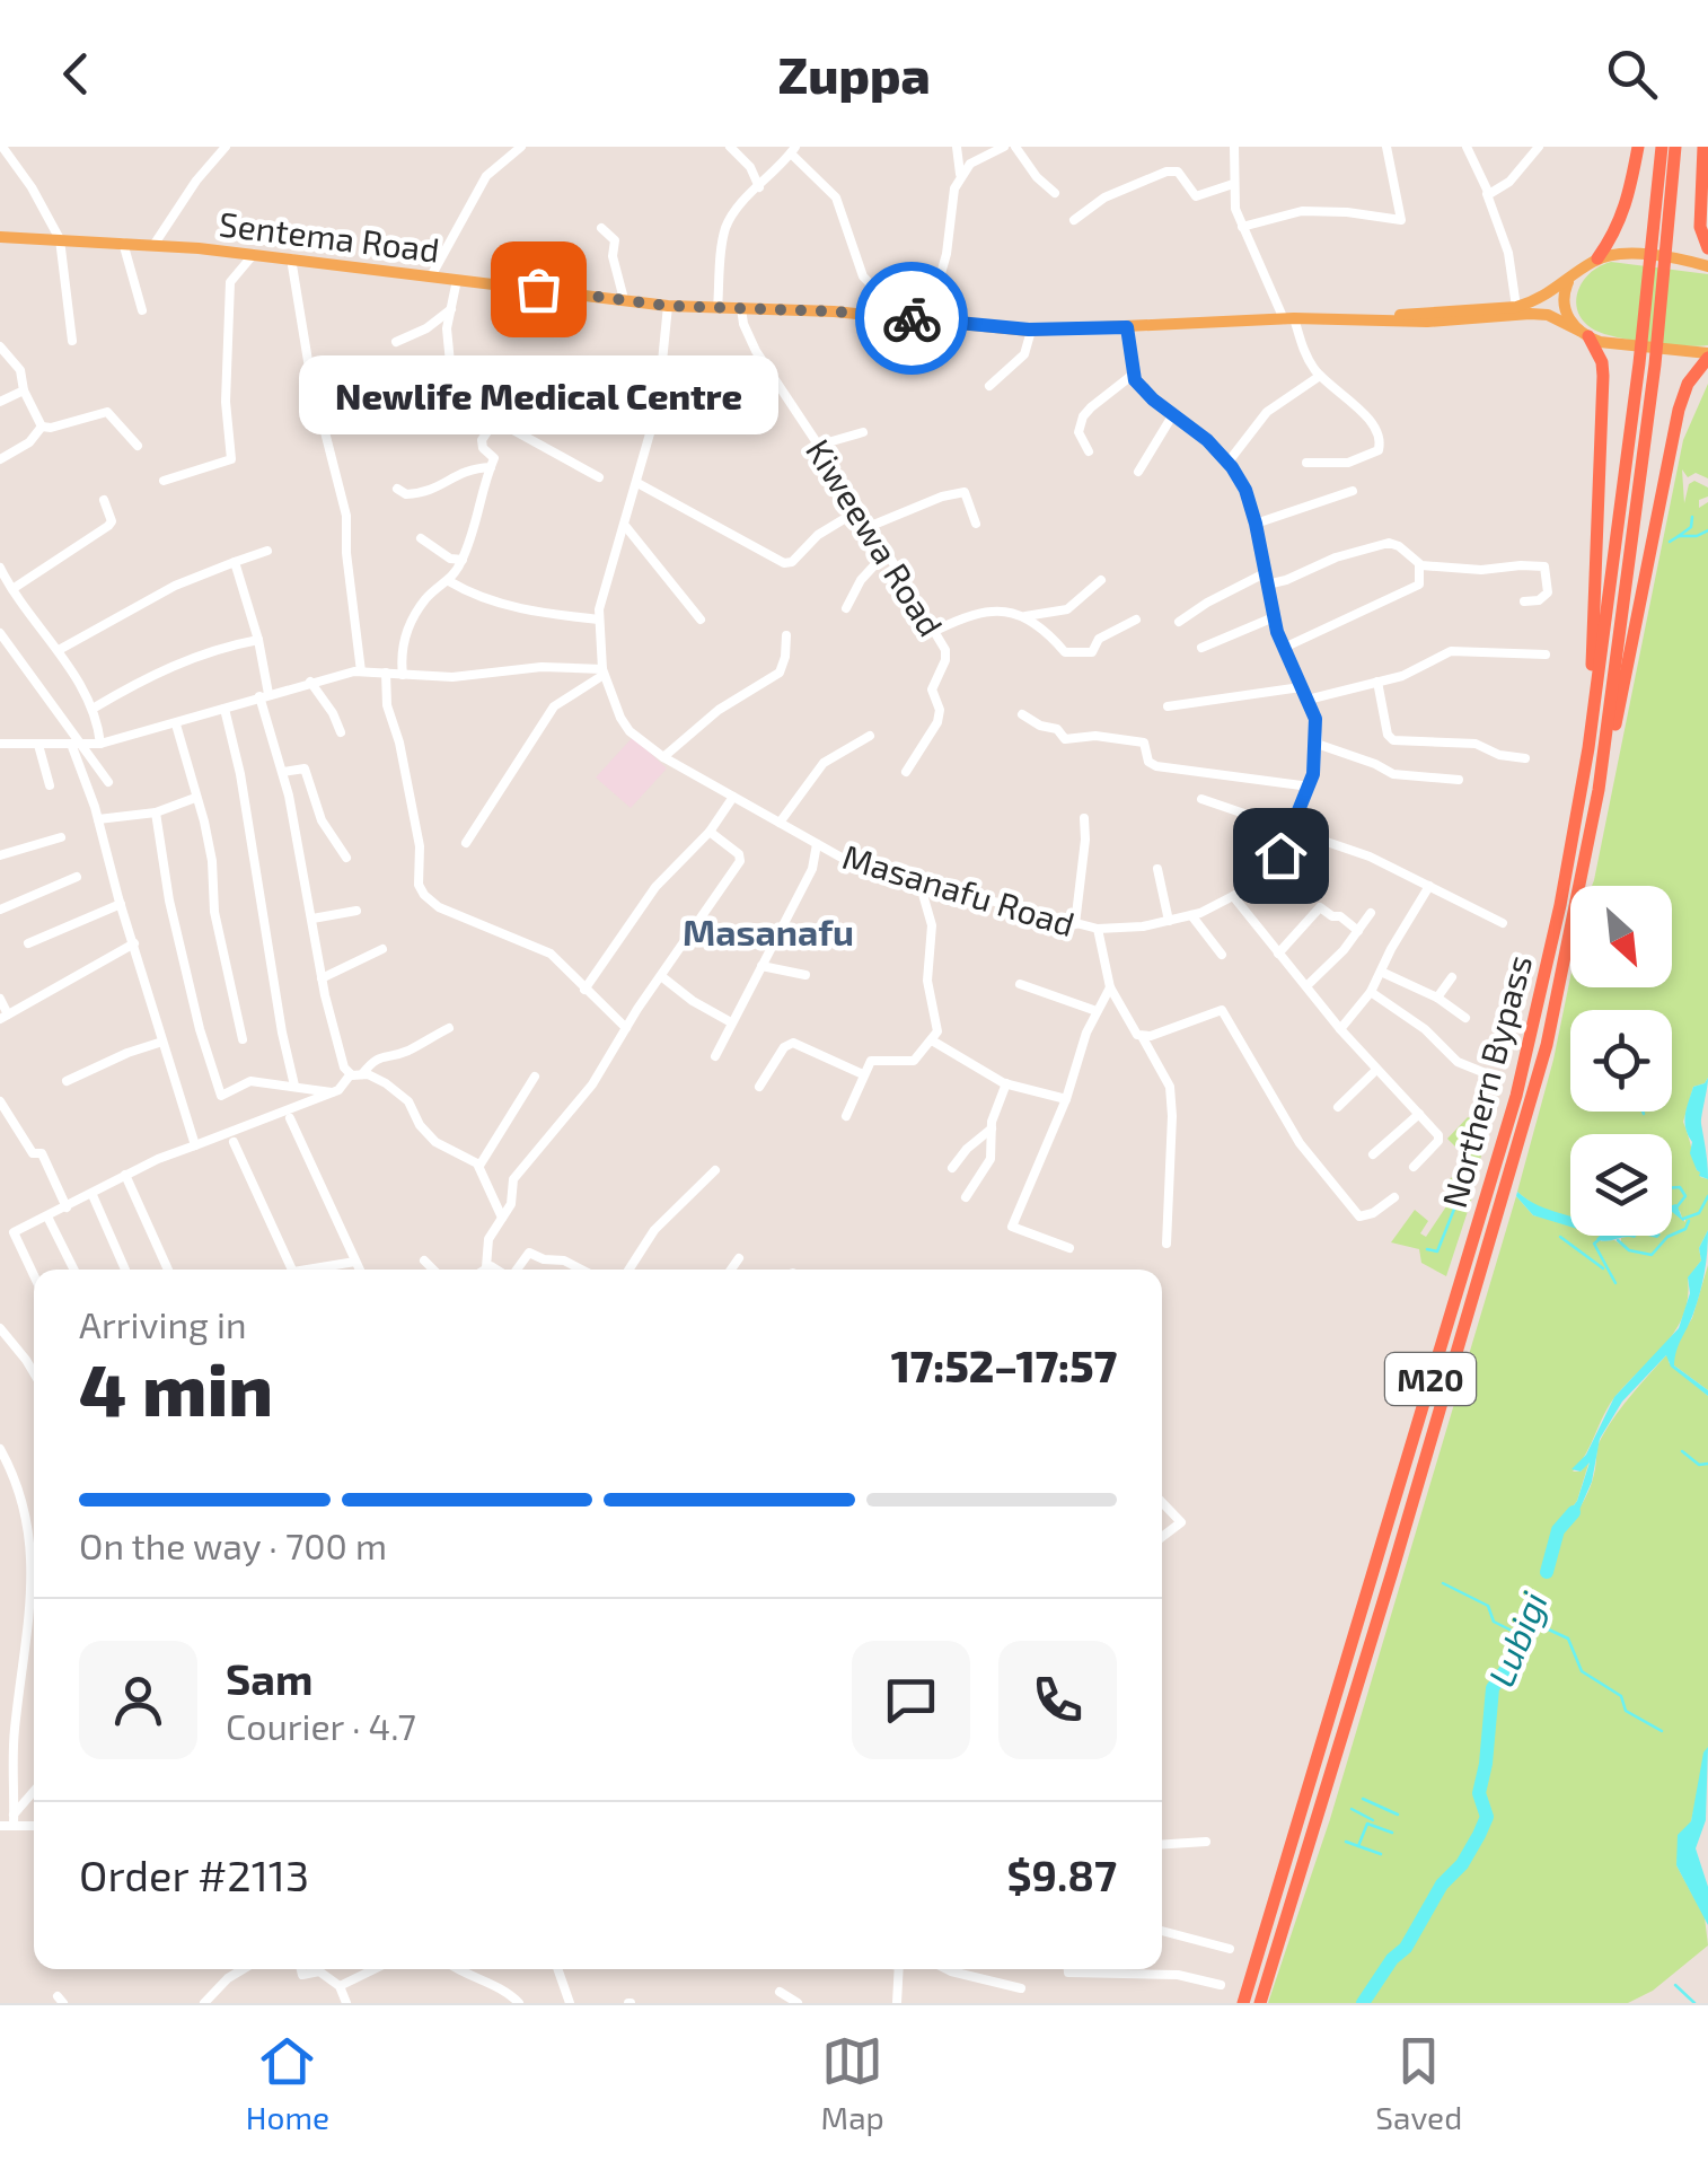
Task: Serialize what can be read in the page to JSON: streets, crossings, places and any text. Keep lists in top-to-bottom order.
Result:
{
  "streets": {
    "highway": ["Northern Bypass", "M20"],
    "main road": ["Sentema Road"],
    "street": ["Kiweewa Road", "Masanafu Road"]
  },
  "crossings": [
    ["Sentema Road", "Kiweewa Road"],
    ["Sentema Road", "Masanafu Road"]
  ],
  "districts": ["Masanafu"],
  "water": ["Lubigi"],
  "places": ["Newlife Medical Centre"],
  "north": "bottom right",
  "page": {
    "header": "Zuppa",
    "bubble": "Newlife Medical Centre",
    "heading": ["4 min", "Arriving in", "17:52–17:57"],
    "panel": [
      "Sam",
      "Courier · 4.7",
      "Order #2113",
      "$9.87"
    ],
    "bar": "On the way · 700 m",
    "tabs": ["Home", "Map", "Saved"]
  }
}
